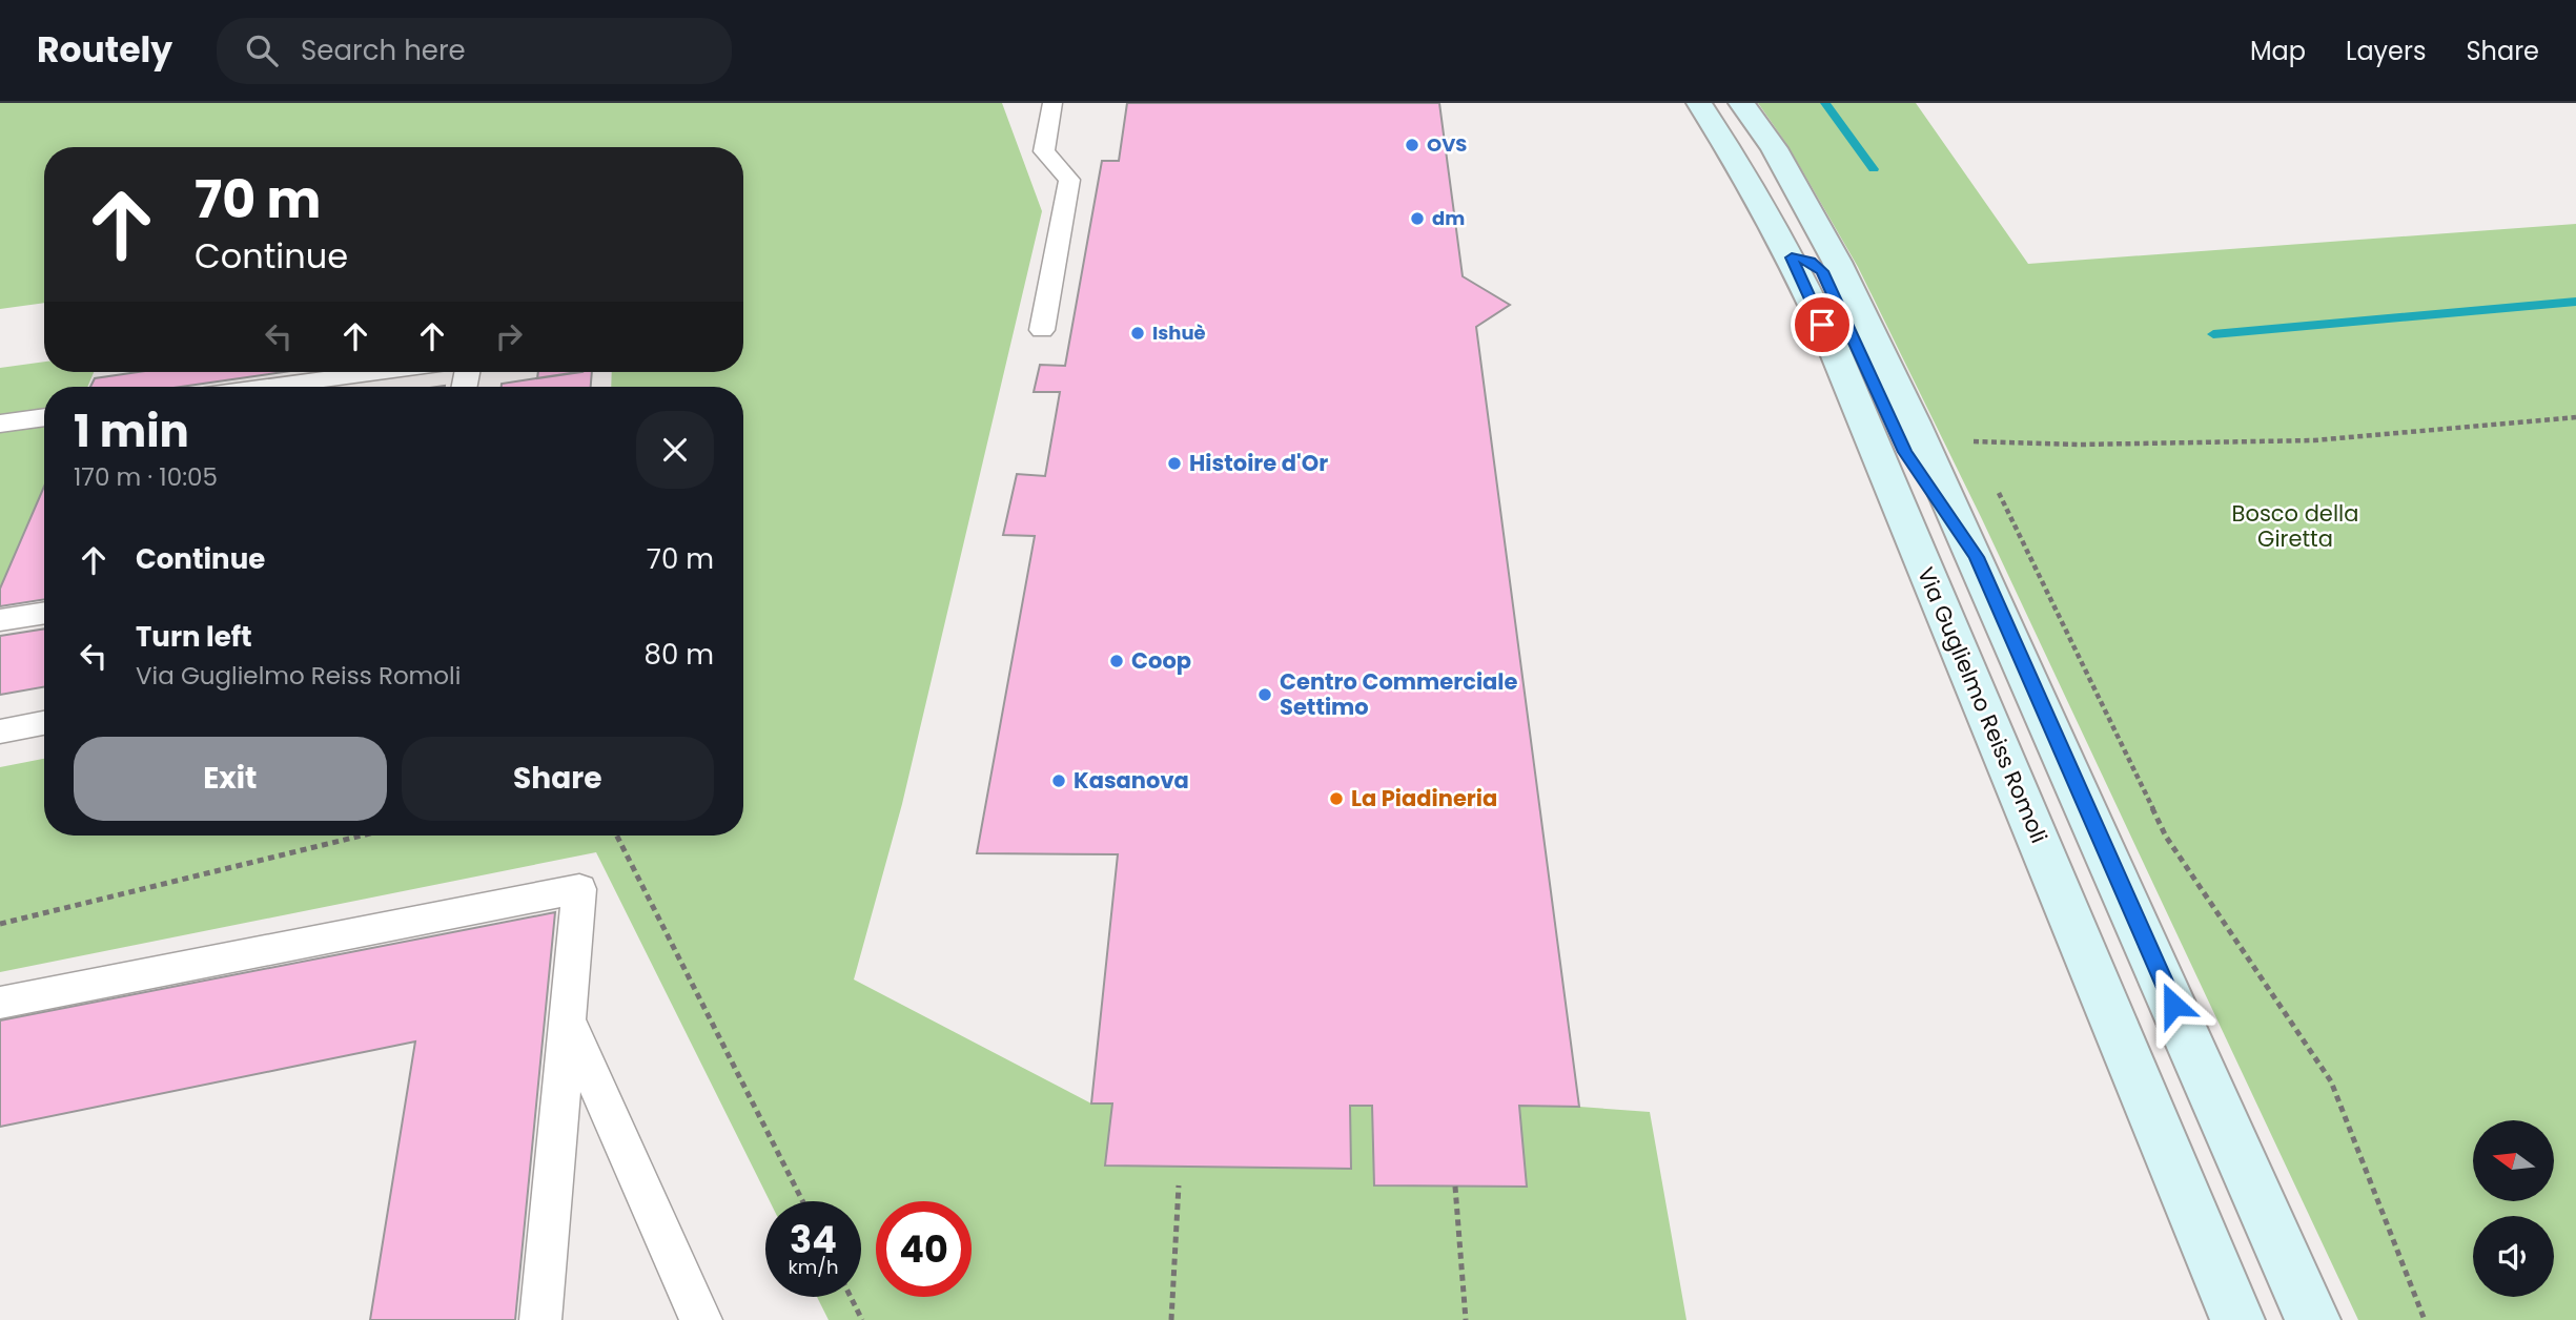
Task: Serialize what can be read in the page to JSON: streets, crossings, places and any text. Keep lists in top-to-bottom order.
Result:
{
  "streets": {
    "street": ["Via Guglielmo Reiss Romoli"]
  },
  "parks": ["Bosco della Giretta"],
  "places": [
    "OVS",
    "dm",
    "Ishuè",
    "Histoire d'Or",
    "Coop",
    "Centro Commerciale Settimo",
    "Kasanova",
    "La Piadineria"
  ],
  "north": "left",
  "page": {
    "header": "Routely",
    "search": "Search here",
    "nav": ["Map", "Layers", "Share"],
    "turn": ["70 m", "Continue"],
    "heading": ["1 min", "170 m · 10:05"],
    "list": [
      {
        "name": "Continue",
        "value": "70 m"
      },
      {
        "name": "Turn left",
        "note": "Via Guglielmo Reiss Romoli",
        "value": "80 m"
      }
    ],
    "buttons": ["Exit", "Share"],
    "speed": "34 km/h",
    "limit": "40"
  }
}
